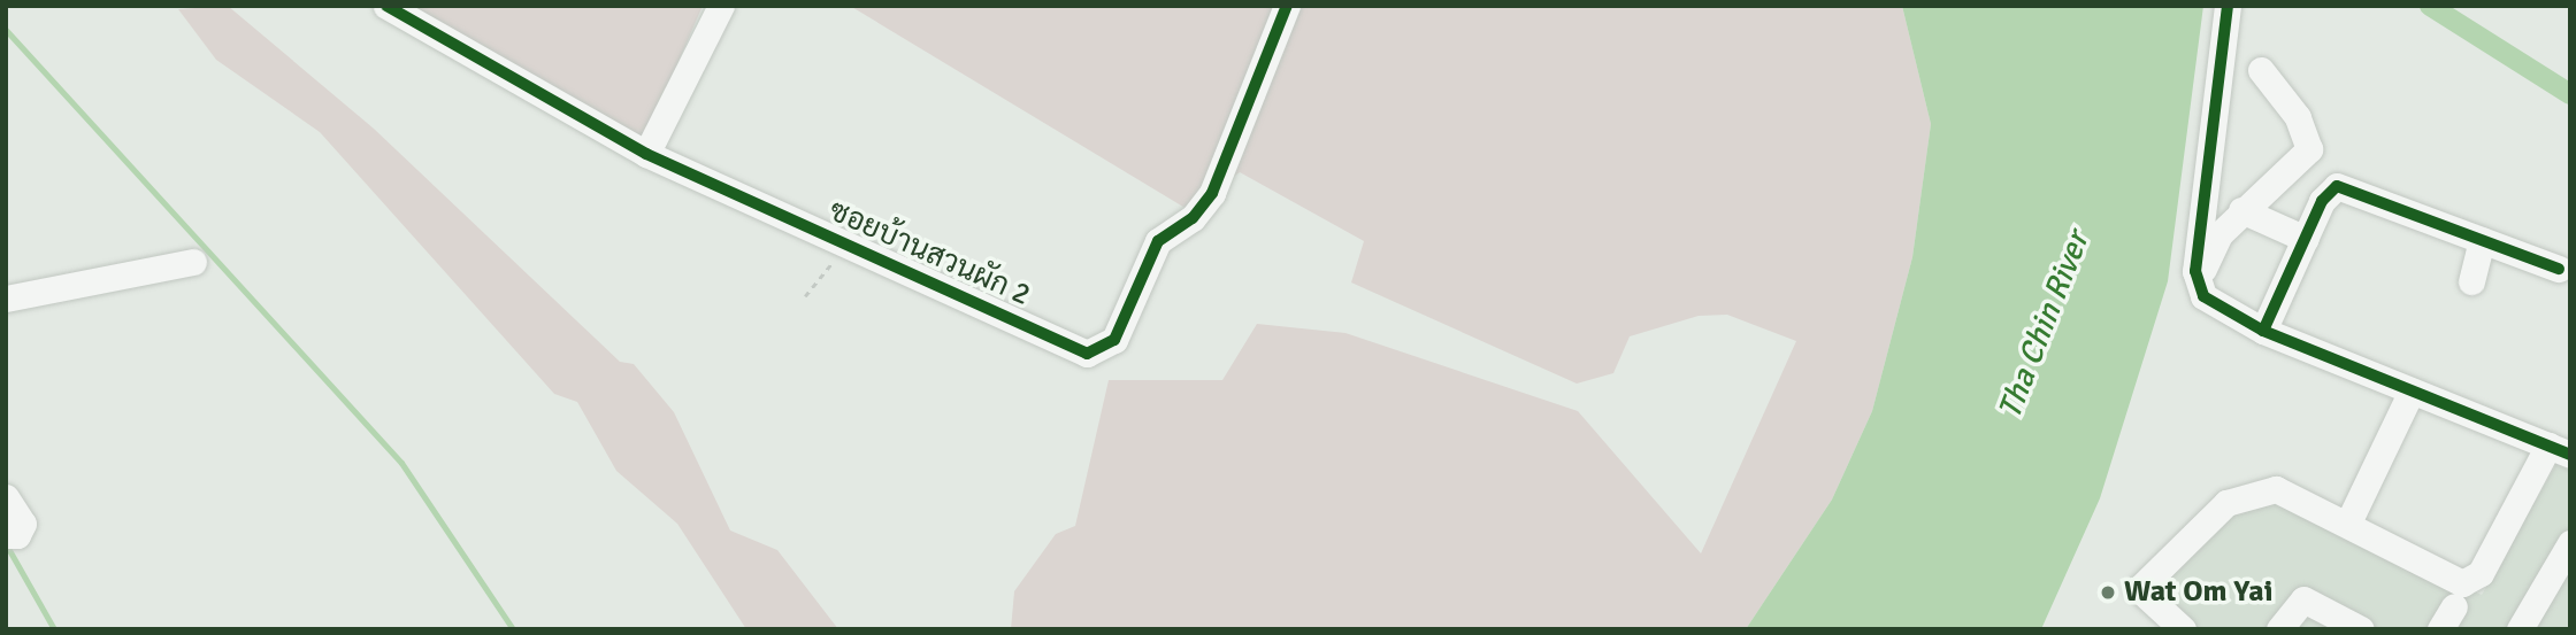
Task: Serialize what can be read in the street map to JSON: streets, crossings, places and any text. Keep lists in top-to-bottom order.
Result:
{
  "streets": {
    "street": ["ซอยบ้านสวนผัก 2"]
  },
  "water": ["Tha Chin River"],
  "places": ["Wat Om Yai"]
}
